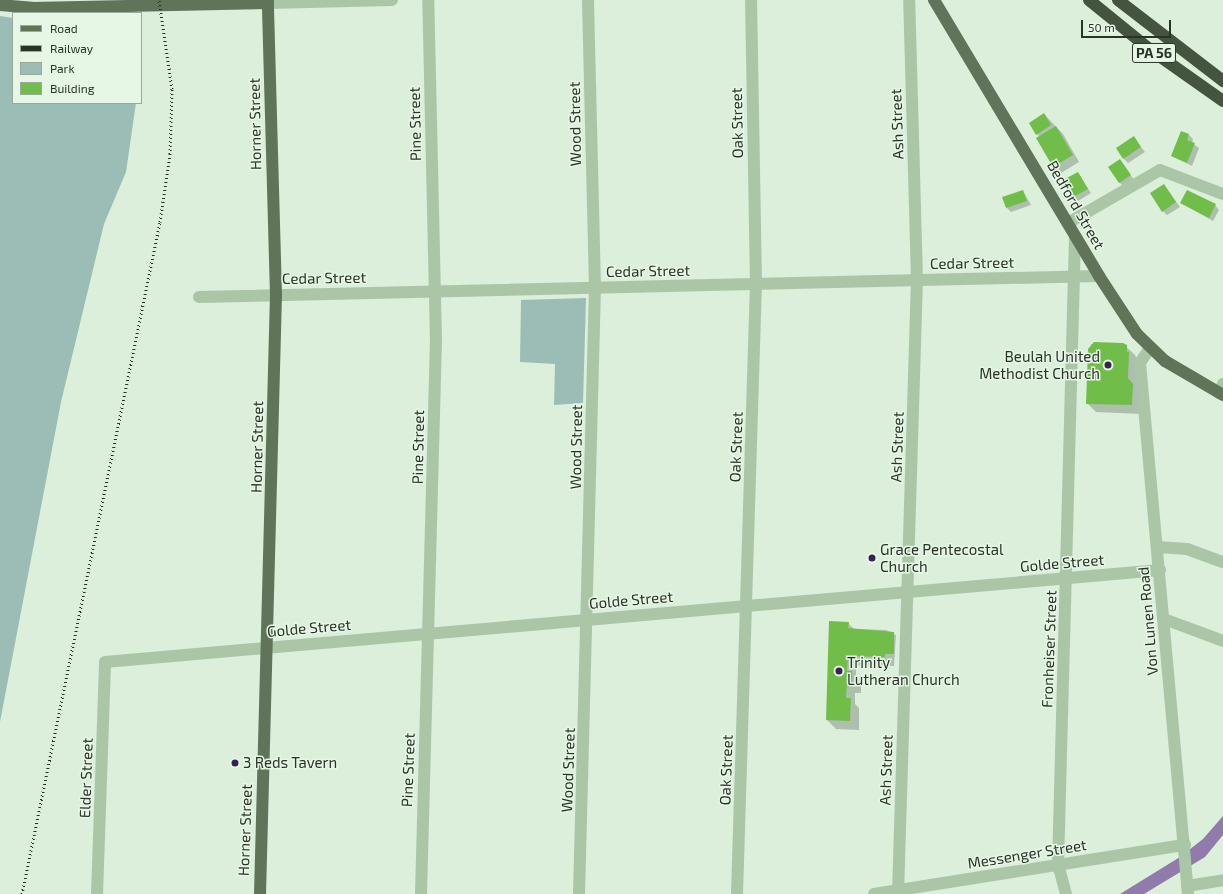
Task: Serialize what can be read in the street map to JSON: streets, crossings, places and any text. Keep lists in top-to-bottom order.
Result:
{
  "streets": {
    "highway": ["PA 56"],
    "main road": ["Horner Street", "Bedford Street"],
    "street": [
      "Oak Street",
      "Pine Street",
      "Wood Street",
      "Ash Street",
      "Cedar Street",
      "Golde Street",
      "Von Lunen Road",
      "Fronheiser Street",
      "Elder Street",
      "Messenger Street"
    ]
  },
  "crossings": [
    ["Oak Street", "Cedar Street"],
    ["Oak Street", "Golde Street"],
    ["Horner Street", "Cedar Street"],
    ["Horner Street", "Golde Street"],
    ["Pine Street", "Cedar Street"],
    ["Pine Street", "Golde Street"],
    ["Wood Street", "Cedar Street"],
    ["Wood Street", "Golde Street"],
    ["Ash Street", "Cedar Street"],
    ["Ash Street", "Golde Street"],
    ["Ash Street", "Messenger Street"],
    ["Bedford Street", "Cedar Street"],
    ["Bedford Street", "Von Lunen Road"],
    ["Bedford Street", "Fronheiser Street"],
    ["Cedar Street", "Fronheiser Street"],
    ["Golde Street", "Von Lunen Road"],
    ["Golde Street", "Fronheiser Street"],
    ["Golde Street", "Elder Street"],
    ["Von Lunen Road", "Messenger Street"],
    ["Fronheiser Street", "Messenger Street"]
  ],
  "places": [
    "Beulah United Methodist Church",
    "Grace Pentecostal Church",
    "Trinity Lutheran Church",
    "3 Reds Tavern"
  ],
  "legend": [
    "Road",
    "Railway",
    "Park",
    "Building"
  ],
  "scale_bar": "50 m"
}
